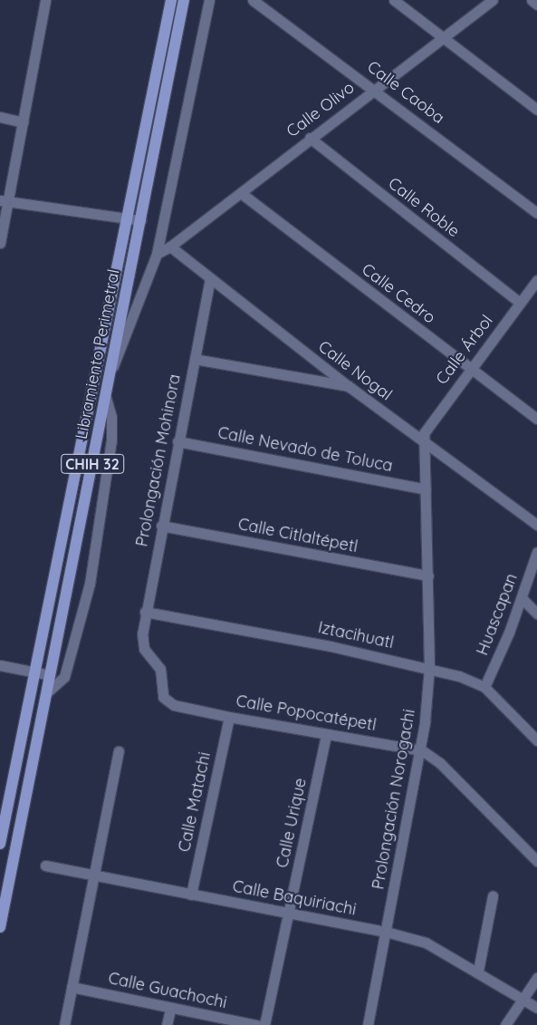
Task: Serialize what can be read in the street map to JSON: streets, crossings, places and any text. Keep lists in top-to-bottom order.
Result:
{
  "streets": {
    "main road": ["Libramiento Perimetral", "CHIH 32"],
    "street": [
      "Calle Caoba",
      "Calle Olivo",
      "Calle Roble",
      "Calle Cedro",
      "Calle Árbol",
      "Calle Nogal",
      "Calle Nevado de Toluca",
      "Prolongación Mohinora",
      "Calle Citlaltépetl",
      "Huascapan",
      "Iztacihuatl",
      "Calle Popocatépetl",
      "Prolongación Norogachi",
      "Calle Matachi",
      "Calle Urique",
      "Calle Baquiriachi",
      "Calle Guachochi"
    ]
  },
  "crossings": [
    ["Calle Caoba", "Calle Olivo"],
    ["Calle Olivo", "Calle Roble"],
    ["Calle Olivo", "Calle Cedro"],
    ["Calle Olivo", "Calle Nogal"],
    ["Calle Roble", "Calle Árbol"],
    ["Calle Cedro", "Calle Árbol"],
    ["Calle Árbol", "Calle Nogal"],
    ["Calle Árbol", "Prolongación Norogachi"],
    ["Calle Nogal", "Prolongación Mohinora"],
    ["Calle Nogal", "Prolongación Norogachi"],
    ["Calle Nevado de Toluca", "Prolongación Mohinora"],
    ["Calle Nevado de Toluca", "Prolongación Norogachi"],
    ["Prolongación Mohinora", "Calle Citlaltépetl"],
    ["Prolongación Mohinora", "Iztacihuatl"],
    ["Prolongación Mohinora", "Calle Popocatépetl"],
    ["Calle Citlaltépetl", "Prolongación Norogachi"],
    ["Huascapan", "Iztacihuatl"],
    ["Iztacihuatl", "Prolongación Norogachi"],
    ["Calle Popocatépetl", "Prolongación Norogachi"],
    ["Calle Popocatépetl", "Calle Matachi"],
    ["Calle Popocatépetl", "Calle Urique"],
    ["Prolongación Norogachi", "Calle Baquiriachi"],
    ["Calle Matachi", "Calle Baquiriachi"],
    ["Calle Urique", "Calle Baquiriachi"]
  ]
}
